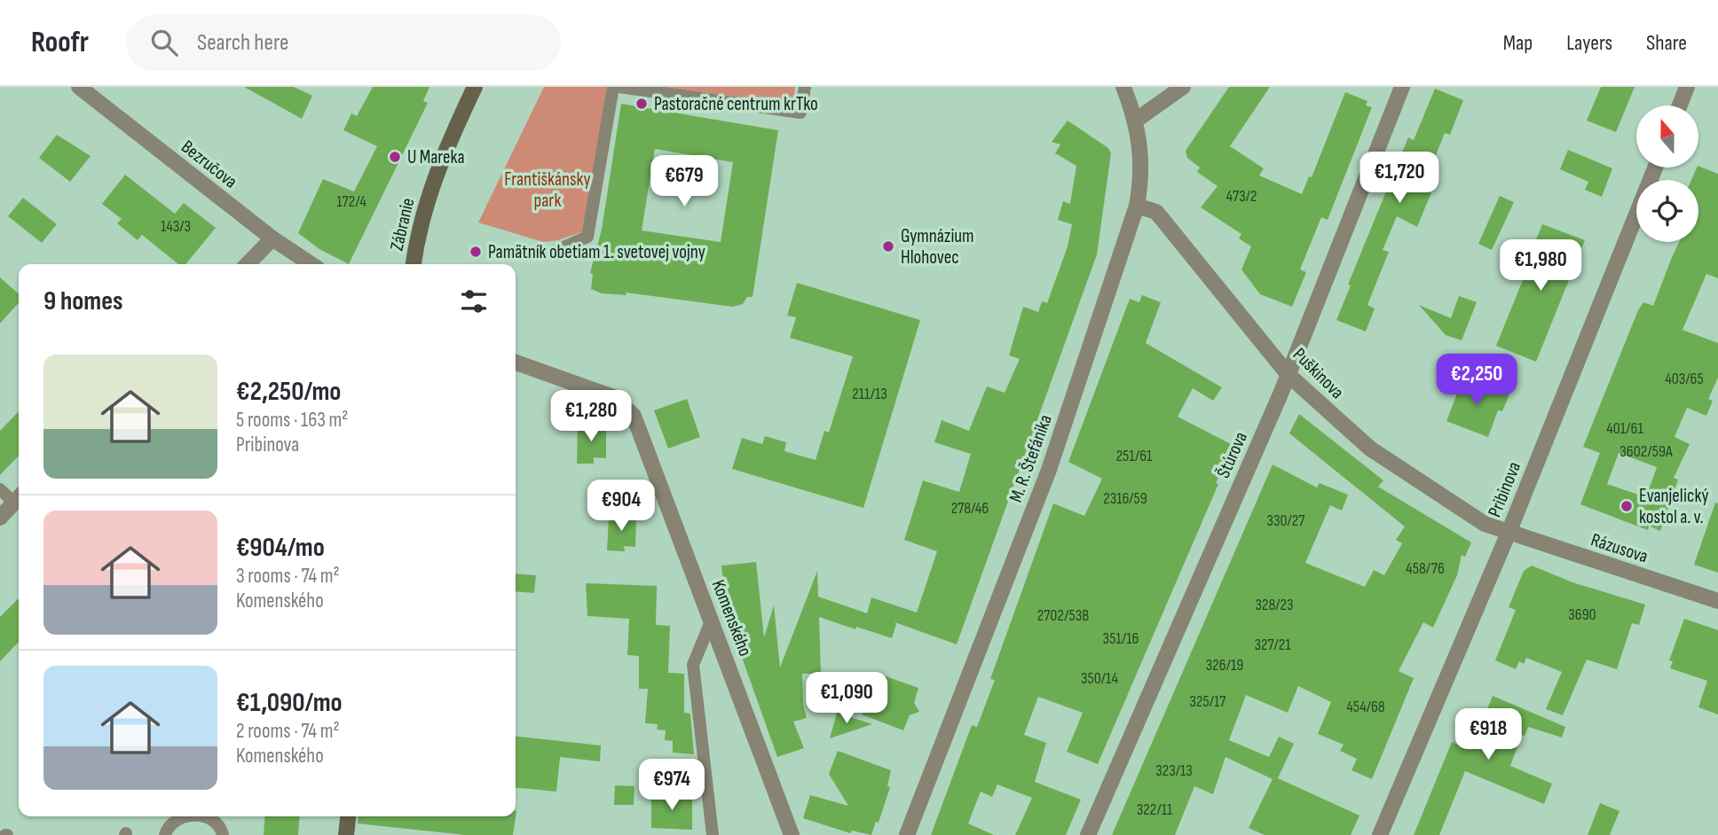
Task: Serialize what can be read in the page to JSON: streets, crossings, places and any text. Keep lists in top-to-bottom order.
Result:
{
  "streets": {
    "main road": ["Zábranie"],
    "street": [
      "Bezručova",
      "Puškinova",
      "Štúrova",
      "M. R. Štefánika",
      "Pribinova",
      "Rázusova",
      "Komenského"
    ]
  },
  "crossings": [
    ["Puškinova", "Štúrova"],
    ["Puškinova", "M. R. Štefánika"],
    ["Puškinova", "Pribinova"],
    ["Puškinova", "Rázusova"],
    ["Pribinova", "Rázusova"]
  ],
  "parks": ["Františkánsky park"],
  "places": [
    "Pastoračné centrum krTko",
    "U Mareka",
    "Gymnázium Hlohovec",
    "Pamätník obetiam 1. svetovej vojny",
    "Evanjelický kostol a. v."
  ],
  "house_numbers": [
    "473/2",
    "172/4",
    "143/3",
    "403/65",
    "211/13",
    "401/61",
    "3602/59A",
    "251/61",
    "2316/59",
    "278/46",
    "330/27",
    "458/76",
    "328/23",
    "3690",
    "2702/53B",
    "351/16",
    "327/21",
    "326/19",
    "350/14",
    "325/17",
    "454/68",
    "323/13",
    "322/11"
  ],
  "north": "top",
  "page": {
    "header": "Roofr",
    "search": "Search here",
    "nav": ["Map", "Layers", "Share"],
    "price": [
      "€1,720",
      "€679",
      "€1,980",
      "€2,250",
      "€1,280",
      "€904",
      "€1,090",
      "€918",
      "€974"
    ],
    "heading": "9 homes",
    "list": [
      {
        "name": "€2,250/mo",
        "note": "5 rooms · 163 m² · Pribinova"
      },
      {
        "name": "€904/mo",
        "note": "3 rooms · 74 m² · Komenského"
      },
      {
        "name": "€1,090/mo",
        "note": "2 rooms · 74 m² · Komenského"
      }
    ]
  }
}
